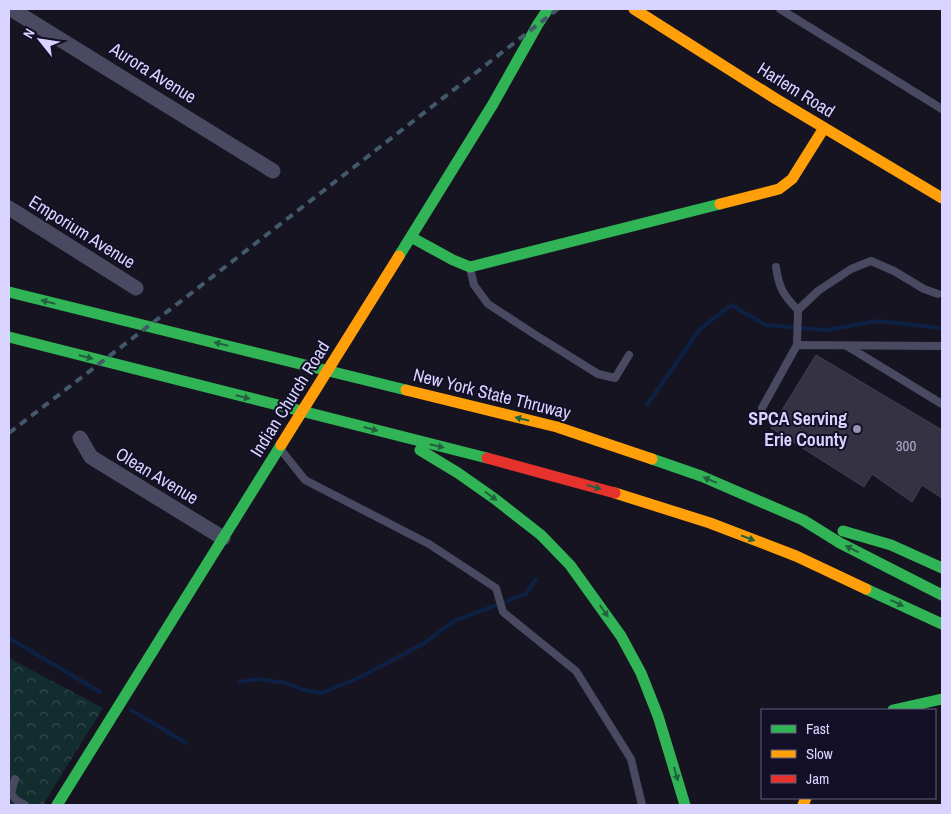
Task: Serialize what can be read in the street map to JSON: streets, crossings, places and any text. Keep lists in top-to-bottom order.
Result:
{
  "streets": {
    "main road": ["Harlem Road", "New York State Thruway", "Indian Church Road"],
    "street": ["Aurora Avenue", "Emporium Avenue", "Olean Avenue"]
  },
  "crossings": [
    ["Indian Church Road", "Olean Avenue"]
  ],
  "places": ["SPCA Serving Erie County"],
  "house_numbers": ["300"],
  "legend": ["Fast", "Slow", "Jam"],
  "north": "top left"
}
